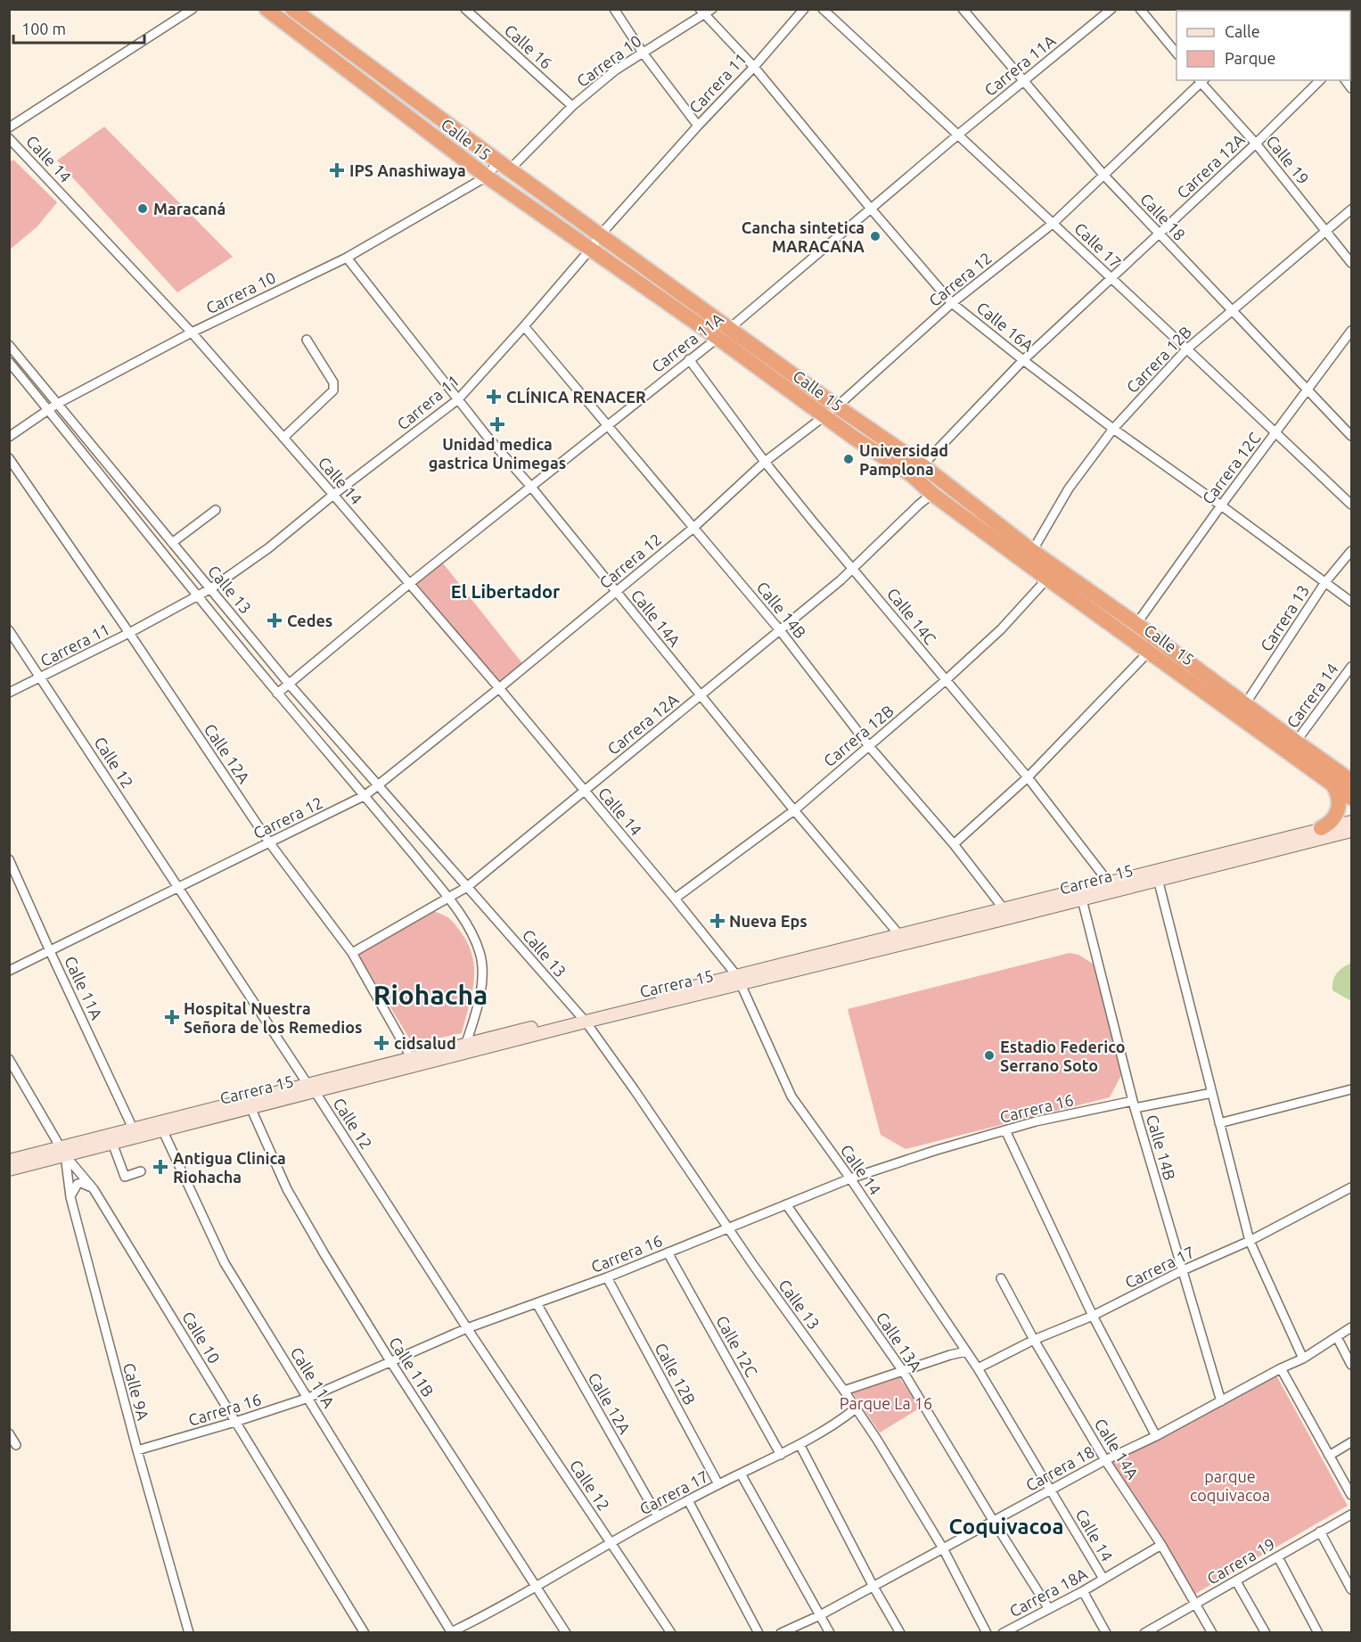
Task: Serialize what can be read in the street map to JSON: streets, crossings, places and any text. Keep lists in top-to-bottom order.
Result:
{
  "streets": {
    "highway": ["Calle 15"],
    "main road": ["Carrera 15"],
    "street": [
      "Calle 16",
      "Carrera 10",
      "Carrera 11A",
      "Carrera 11",
      "Calle 14",
      "Calle 19",
      "Carrera 12A",
      "Calle 18",
      "Calle 17",
      "Carrera 12",
      "Calle 16A",
      "Carrera 12B",
      "Carrera 12C",
      "Calle 13",
      "Calle 14B",
      "Calle 14C",
      "Calle 14A",
      "Carrera 13",
      "Carrera 14",
      "Calle 12A",
      "Calle 12",
      "Calle 11A",
      "Carrera 16",
      "Carrera 17",
      "Calle 10",
      "Calle 13A",
      "Calle 12C",
      "Calle 11B",
      "Calle 12B",
      "Calle 9A",
      "Carrera 18",
      "Carrera 19",
      "Carrera 18A"
    ]
  },
  "crossings": [
    ["Calle 16", "Carrera 10"],
    ["Carrera 10", "Calle 15"],
    ["Carrera 10", "Calle 14"],
    ["Carrera 10", "Calle 16A"],
    ["Carrera 10", "Calle 13"],
    ["Carrera 10", "Calle 14A"],
    ["Carrera 11A", "Calle 15"],
    ["Carrera 11A", "Calle 14"],
    ["Carrera 11A", "Calle 18"],
    ["Carrera 11A", "Calle 17"],
    ["Carrera 11A", "Calle 16A"],
    ["Carrera 11A", "Calle 13"],
    ["Carrera 11A", "Calle 14B"],
    ["Carrera 11A", "Calle 14C"],
    ["Carrera 11A", "Calle 14A"],
    ["Carrera 11", "Calle 15"],
    ["Carrera 11", "Calle 14"],
    ["Carrera 11", "Calle 16A"],
    ["Carrera 11", "Calle 13"],
    ["Carrera 11", "Calle 14B"],
    ["Carrera 11", "Calle 14A"],
    ["Carrera 11", "Calle 12A"],
    ["Carrera 11", "Calle 12"],
    ["Calle 15", "Carrera 12A"],
    ["Calle 15", "Carrera 12"],
    ["Calle 15", "Carrera 12B"],
    ["Calle 15", "Carrera 12C"],
    ["Calle 15", "Carrera 13"],
    ["Calle 15", "Carrera 14"],
    ["Calle 14", "Carrera 12A"],
    ["Calle 14", "Carrera 12"],
    ["Calle 14", "Carrera 12B"],
    ["Calle 14", "Carrera 15"],
    ["Calle 14", "Carrera 16"],
    ["Calle 14", "Carrera 17"],
    ["Calle 14", "Carrera 18"],
    ["Calle 14", "Carrera 18A"],
    ["Calle 19", "Carrera 12A"],
    ["Calle 19", "Carrera 12"],
    ["Calle 19", "Carrera 12B"],
    ["Carrera 12A", "Calle 18"],
    ["Carrera 12A", "Calle 17"],
    ["Carrera 12A", "Calle 16A"],
    ["Carrera 12A", "Calle 13"],
    ["Carrera 12A", "Calle 14B"],
    ["Carrera 12A", "Calle 14C"],
    ["Carrera 12A", "Calle 14A"],
    ["Carrera 12A", "Calle 12A"],
    ["Calle 18", "Carrera 12"],
    ["Calle 18", "Carrera 12B"],
    ["Calle 18", "Carrera 12C"],
    ["Calle 17", "Carrera 12"],
    ["Calle 17", "Carrera 12B"],
    ["Calle 17", "Carrera 12C"],
    ["Carrera 12", "Calle 16A"],
    ["Carrera 12", "Calle 13"],
    ["Carrera 12", "Calle 14B"],
    ["Carrera 12", "Calle 14C"],
    ["Carrera 12", "Calle 14A"],
    ["Carrera 12", "Calle 12A"],
    ["Carrera 12", "Calle 12"],
    ["Carrera 12", "Calle 11A"],
    ["Calle 16A", "Carrera 12B"],
    ["Calle 16A", "Carrera 12C"],
    ["Calle 16A", "Carrera 13"],
    ["Carrera 12B", "Calle 14B"],
    ["Carrera 12B", "Calle 14C"],
    ["Carrera 12B", "Calle 14A"],
    ["Calle 13", "Carrera 15"],
    ["Calle 13", "Carrera 16"],
    ["Calle 13", "Carrera 17"],
    ["Calle 13", "Carrera 18"],
    ["Calle 14B", "Carrera 15"],
    ["Calle 14B", "Carrera 16"],
    ["Calle 14B", "Carrera 17"],
    ["Calle 14B", "Carrera 18"],
    ["Calle 14C", "Carrera 15"],
    ["Calle 14A", "Carrera 15"],
    ["Calle 14A", "Carrera 17"],
    ["Calle 14A", "Carrera 18"],
    ["Calle 14A", "Carrera 19"],
    ["Calle 14A", "Carrera 18A"],
    ["Calle 12A", "Carrera 15"],
    ["Calle 12A", "Carrera 16"],
    ["Calle 12A", "Carrera 17"],
    ["Calle 12", "Carrera 15"],
    ["Calle 12", "Carrera 16"],
    ["Calle 12", "Carrera 17"],
    ["Carrera 15", "Calle 11A"],
    ["Carrera 15", "Calle 10"],
    ["Carrera 15", "Calle 11B"],
    ["Carrera 15", "Calle 9A"],
    ["Calle 11A", "Carrera 16"],
    ["Calle 11A", "Carrera 17"],
    ["Carrera 16", "Calle 10"],
    ["Carrera 16", "Calle 13A"],
    ["Carrera 16", "Calle 12C"],
    ["Carrera 16", "Calle 11B"],
    ["Carrera 16", "Calle 12B"],
    ["Carrera 16", "Calle 9A"],
    ["Carrera 17", "Calle 12C"],
    ["Carrera 17", "Calle 11B"],
    ["Carrera 17", "Calle 12B"],
    ["Calle 10", "Calle 9A"],
    ["Calle 13A", "Carrera 18"],
    ["Calle 13A", "Carrera 18A"]
  ],
  "districts": ["El Libertador", "Riohacha", "Coquivacoa"],
  "parks": ["Parque La 16", "parque coquivacoa"],
  "places": {
    "health": [
      "IPS Anashiwaya",
      "CLÍNICA RENACER",
      "Unidad medica gastrica Unimegas",
      "Cedes",
      "Nueva Eps",
      "Hospital Nuestra Señora de los Remedios",
      "cidsalud",
      "Antigua Clinica Riohacha"
    ],
    "other": [
      "Maracaná",
      "Cancha sintetica MARACANA",
      "Universidad Pamplona",
      "Estadio Federico Serrano Soto"
    ]
  },
  "legend": ["Calle", "Parque"],
  "scale_bar": "100 m"
}
